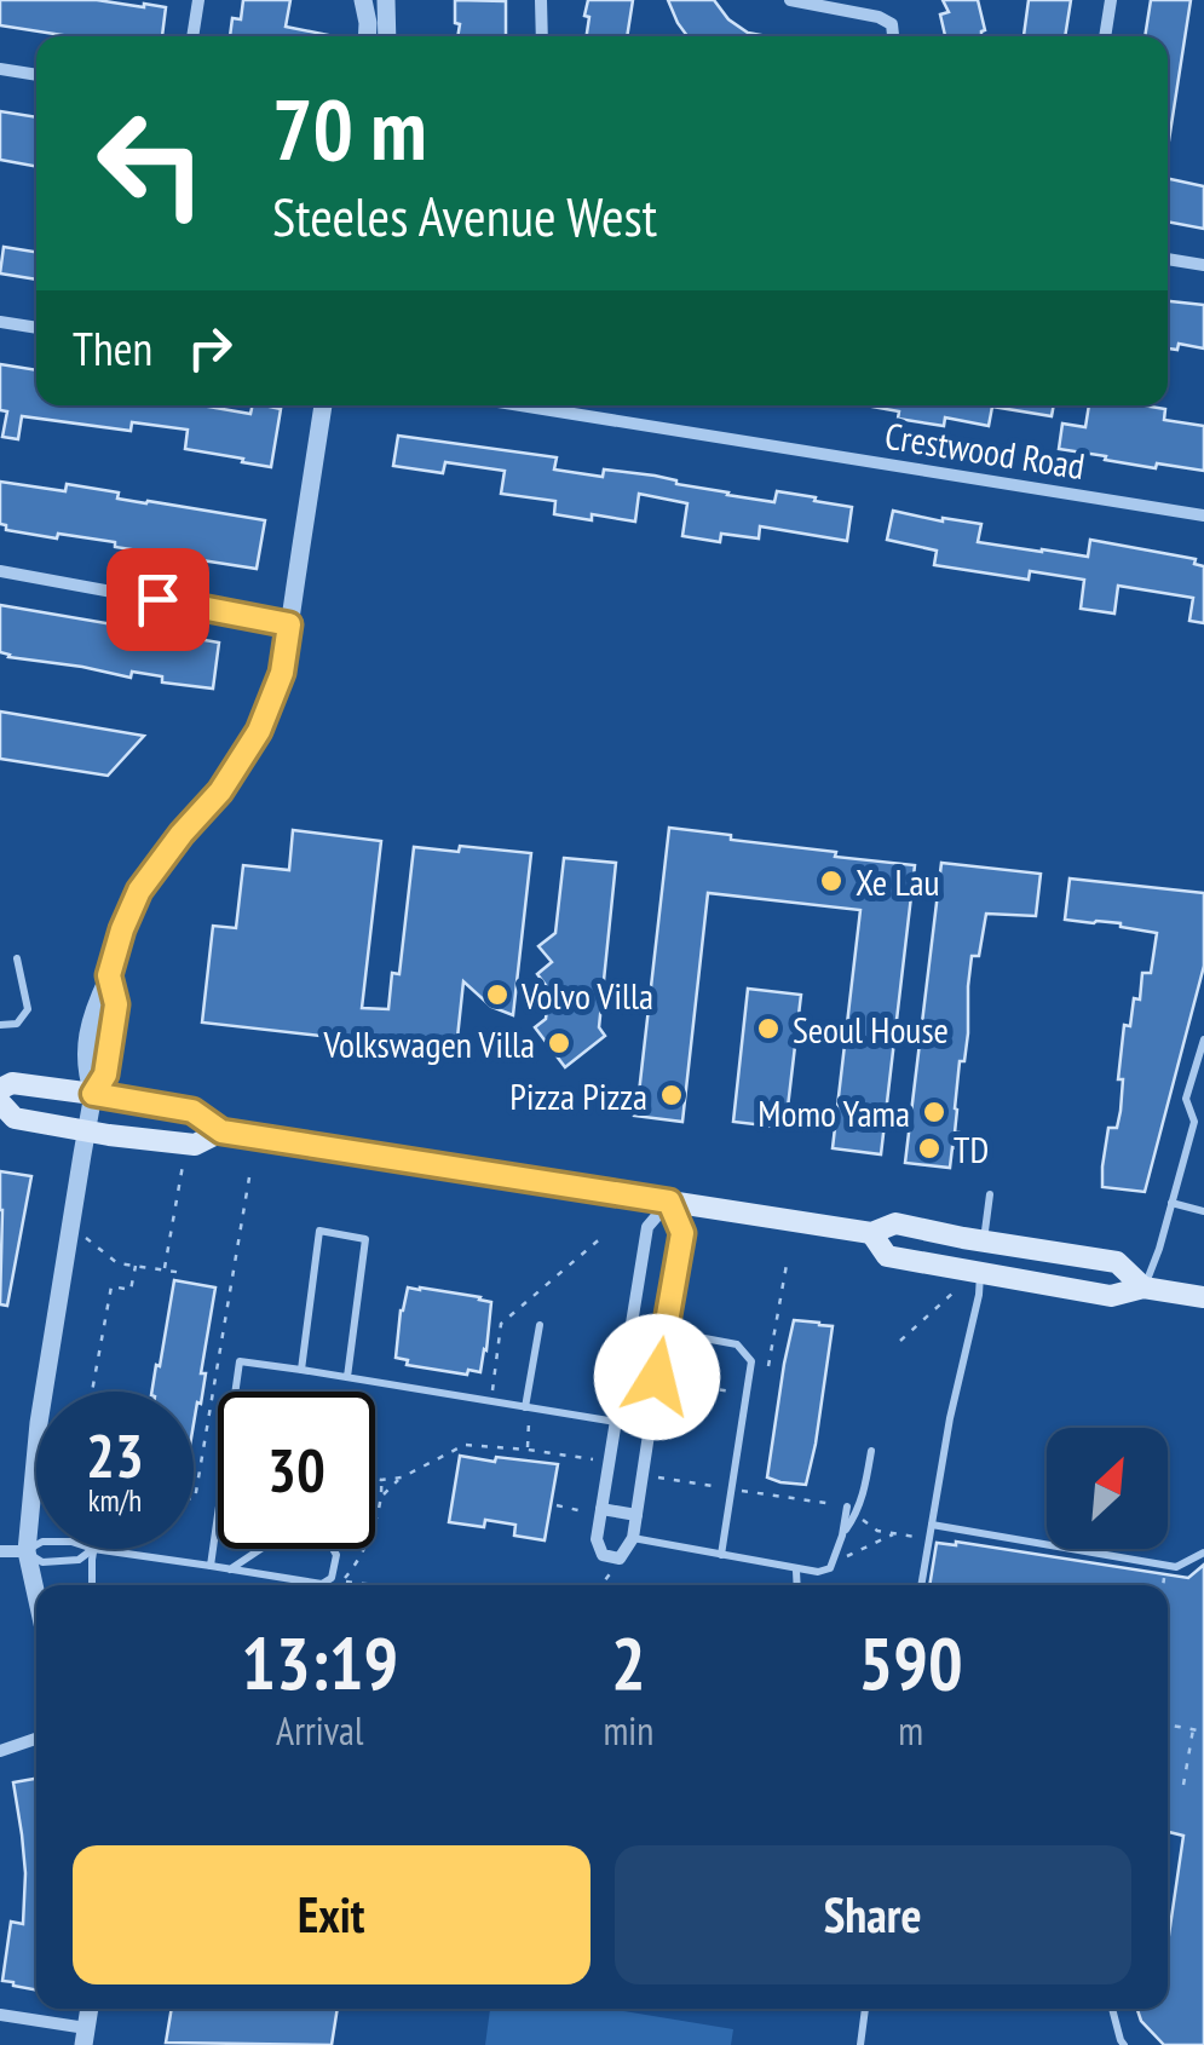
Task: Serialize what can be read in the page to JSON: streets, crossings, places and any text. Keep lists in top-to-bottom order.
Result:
{
  "streets": {
    "street": ["Crestwood Road"]
  },
  "places": [
    "Xe Lau",
    "Volvo Villa",
    "Seoul House",
    "Volkswagen Villa",
    "Pizza Pizza",
    "Momo Yama",
    "TD"
  ],
  "north": "top right",
  "page": {
    "turn": ["70 m", "Steeles Avenue West"],
    "then": "Then",
    "speed": "23 km/h",
    "limit": "30",
    "eta": [
      "13:19",
      "Arrival",
      "2",
      "min",
      "590",
      "m"
    ],
    "buttons": ["Exit", "Share"]
  }
}
